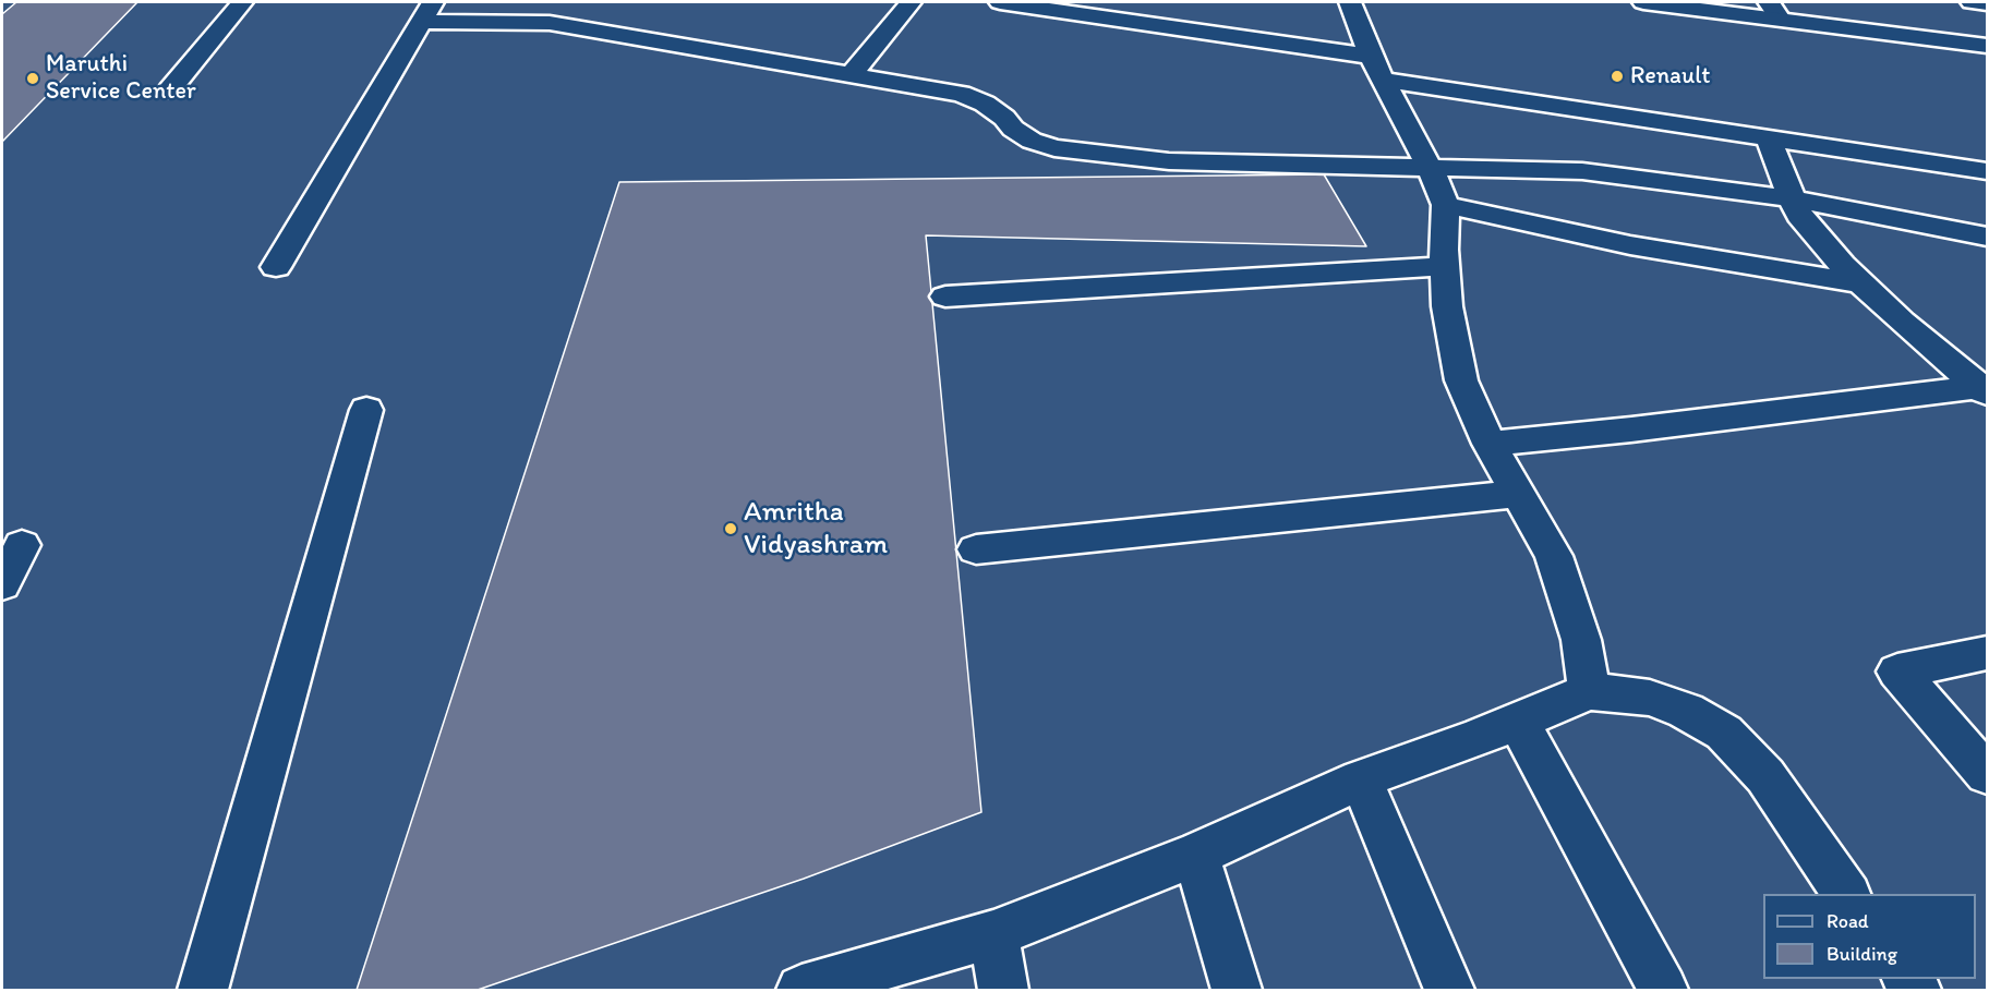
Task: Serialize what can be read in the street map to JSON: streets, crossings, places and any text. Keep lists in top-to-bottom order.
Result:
{
  "places": ["Renault", "Maruthi Service Center", "Amritha Vidyashram"],
  "legend": ["Road", "Building"]
}
